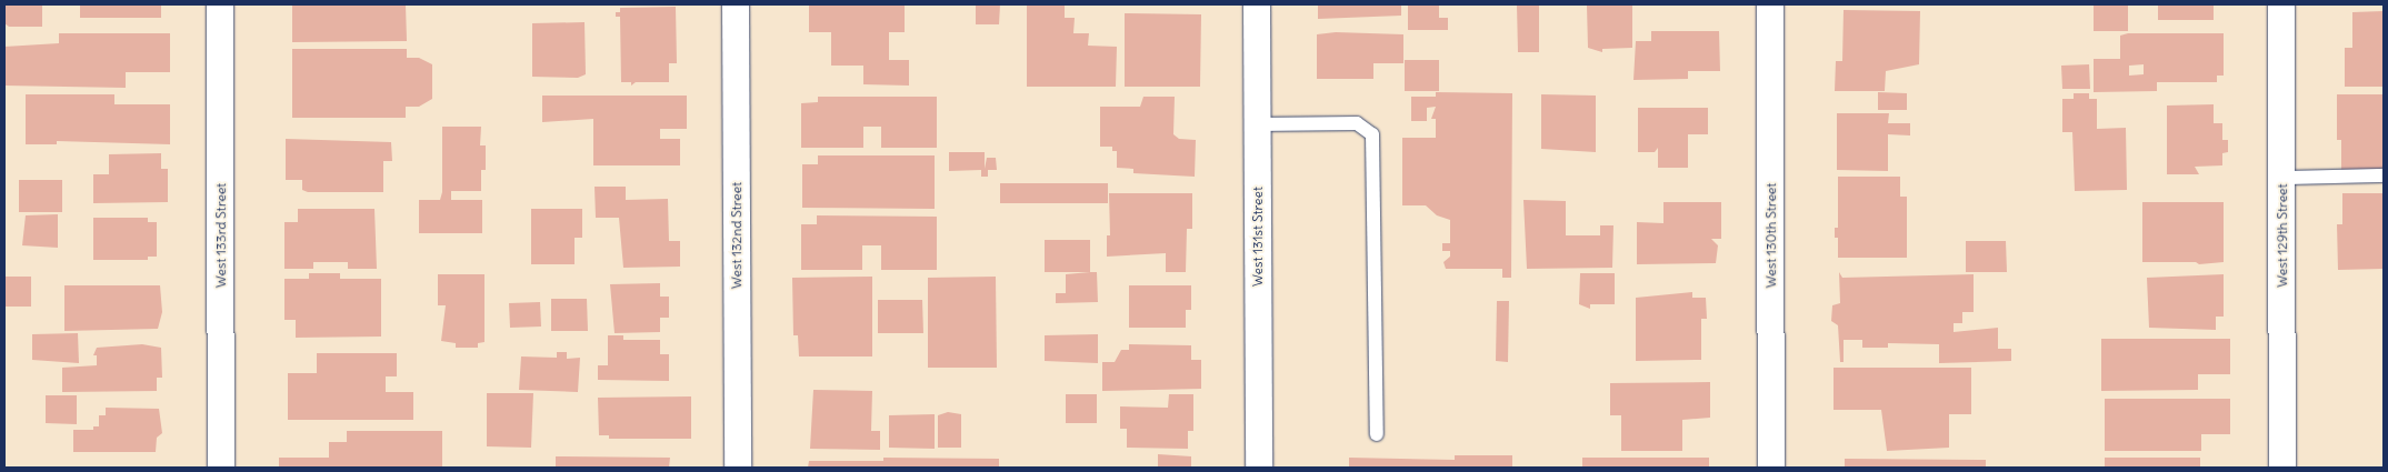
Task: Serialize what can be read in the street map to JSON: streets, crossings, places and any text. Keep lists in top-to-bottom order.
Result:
{
  "streets": {
    "street": [
      "West 133rd Street",
      "West 132nd Street",
      "West 130th Street",
      "West 129th Street",
      "West 131st Street"
    ]
  }
}
